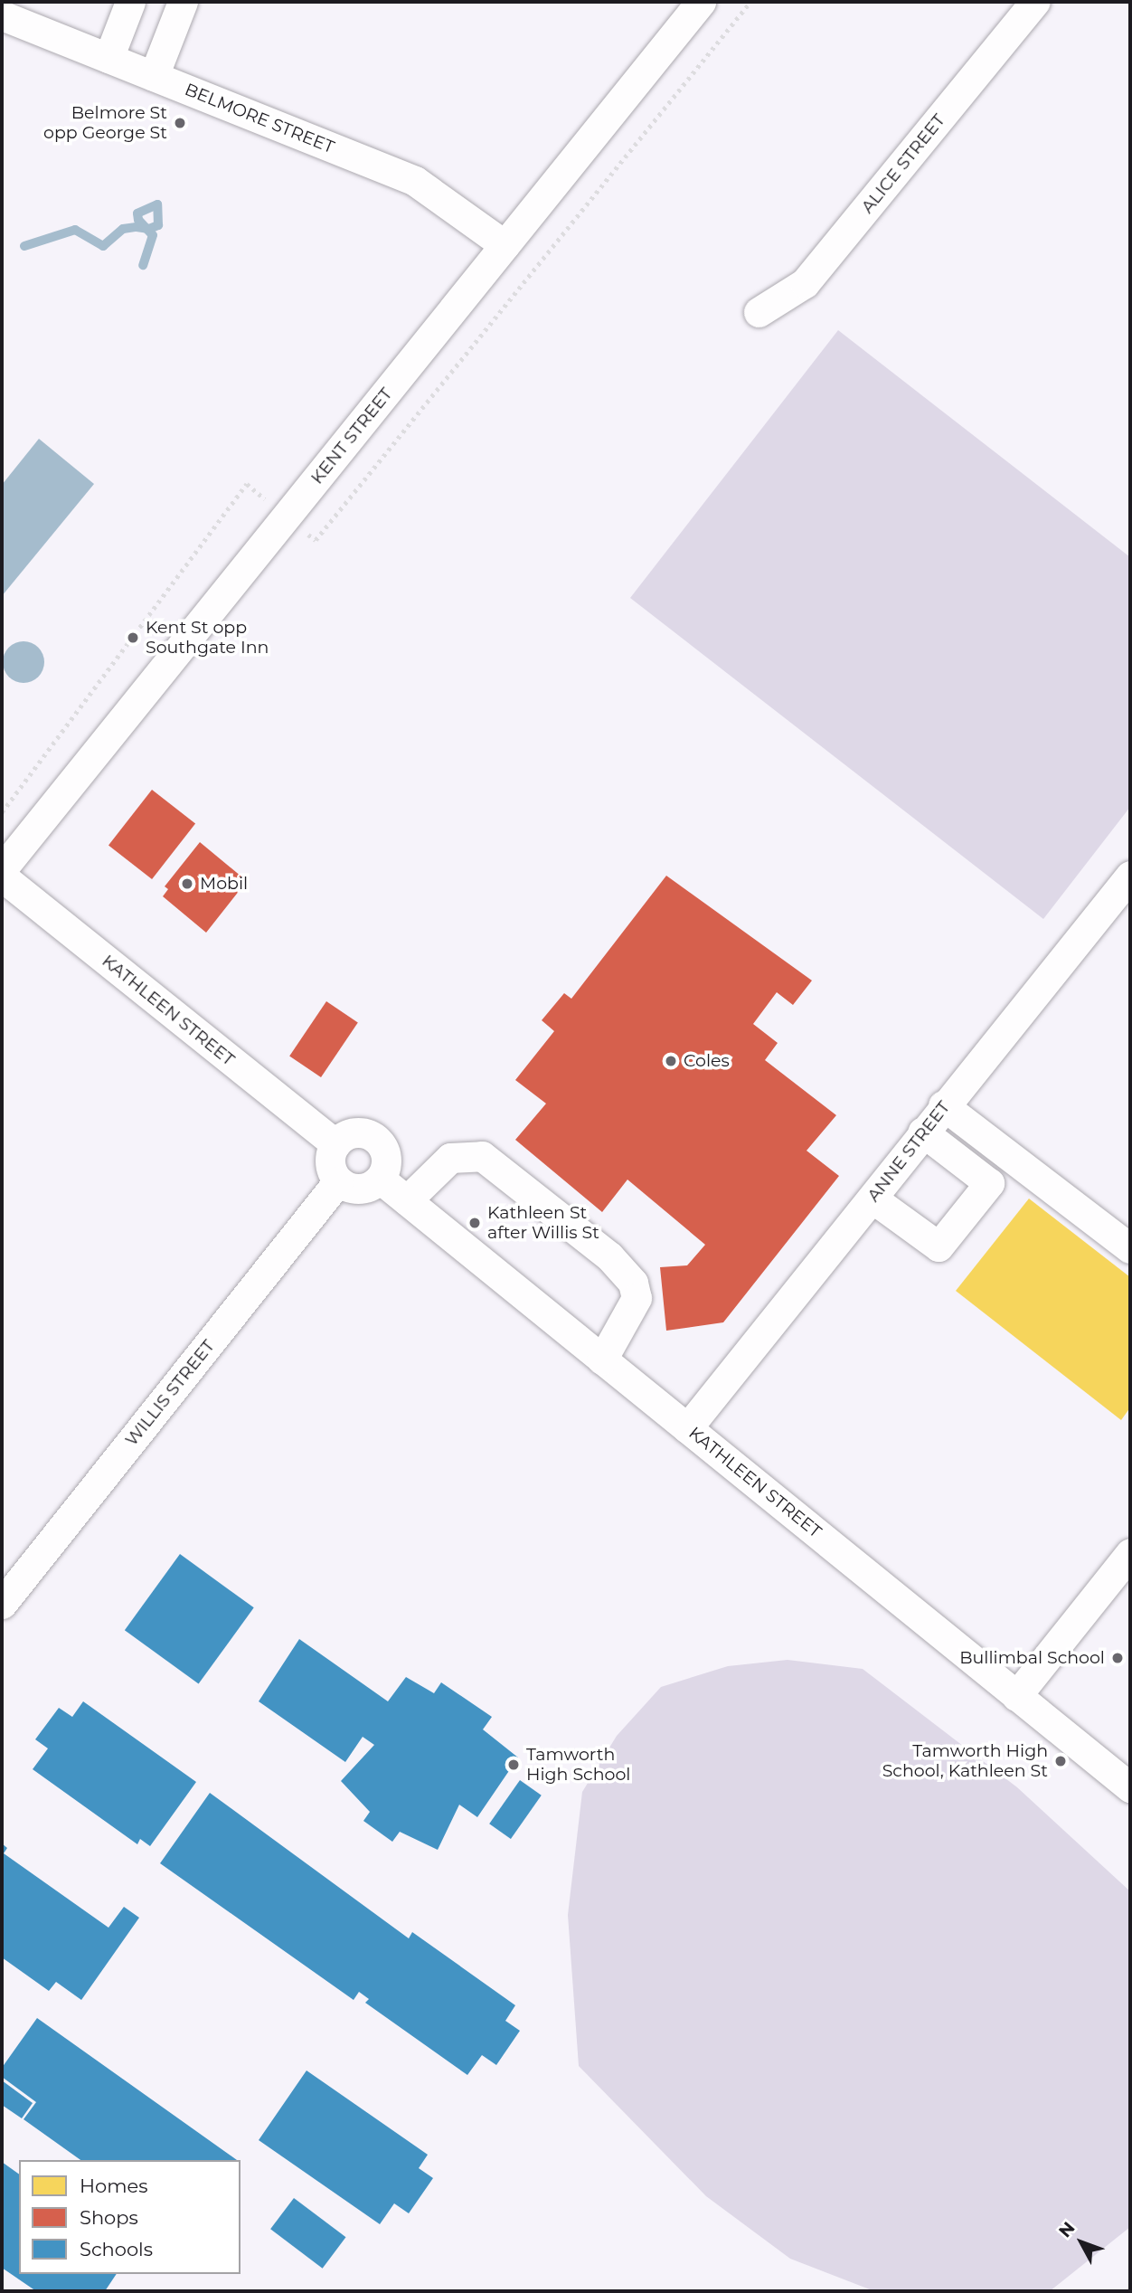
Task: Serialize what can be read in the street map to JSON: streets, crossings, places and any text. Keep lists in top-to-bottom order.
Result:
{
  "streets": {
    "street": [
      "BELMORE STREET",
      "ALICE STREET",
      "KENT STREET",
      "KATHLEEN STREET",
      "ANNE STREET",
      "WILLIS STREET"
    ]
  },
  "crossings": [
    ["BELMORE STREET", "KENT STREET"],
    ["KATHLEEN STREET", "ANNE STREET"],
    ["KATHLEEN STREET", "WILLIS STREET"]
  ],
  "places": [
    "Belmore St opp George St",
    "Kent St opp Southgate Inn",
    "Mobil",
    "Coles",
    "Kathleen St after Willis St",
    "Bullimbal School",
    "Tamworth High School, Kathleen St",
    "Tamworth High School"
  ],
  "legend": ["Homes", "Shops", "Schools"],
  "north": "top left"
}
